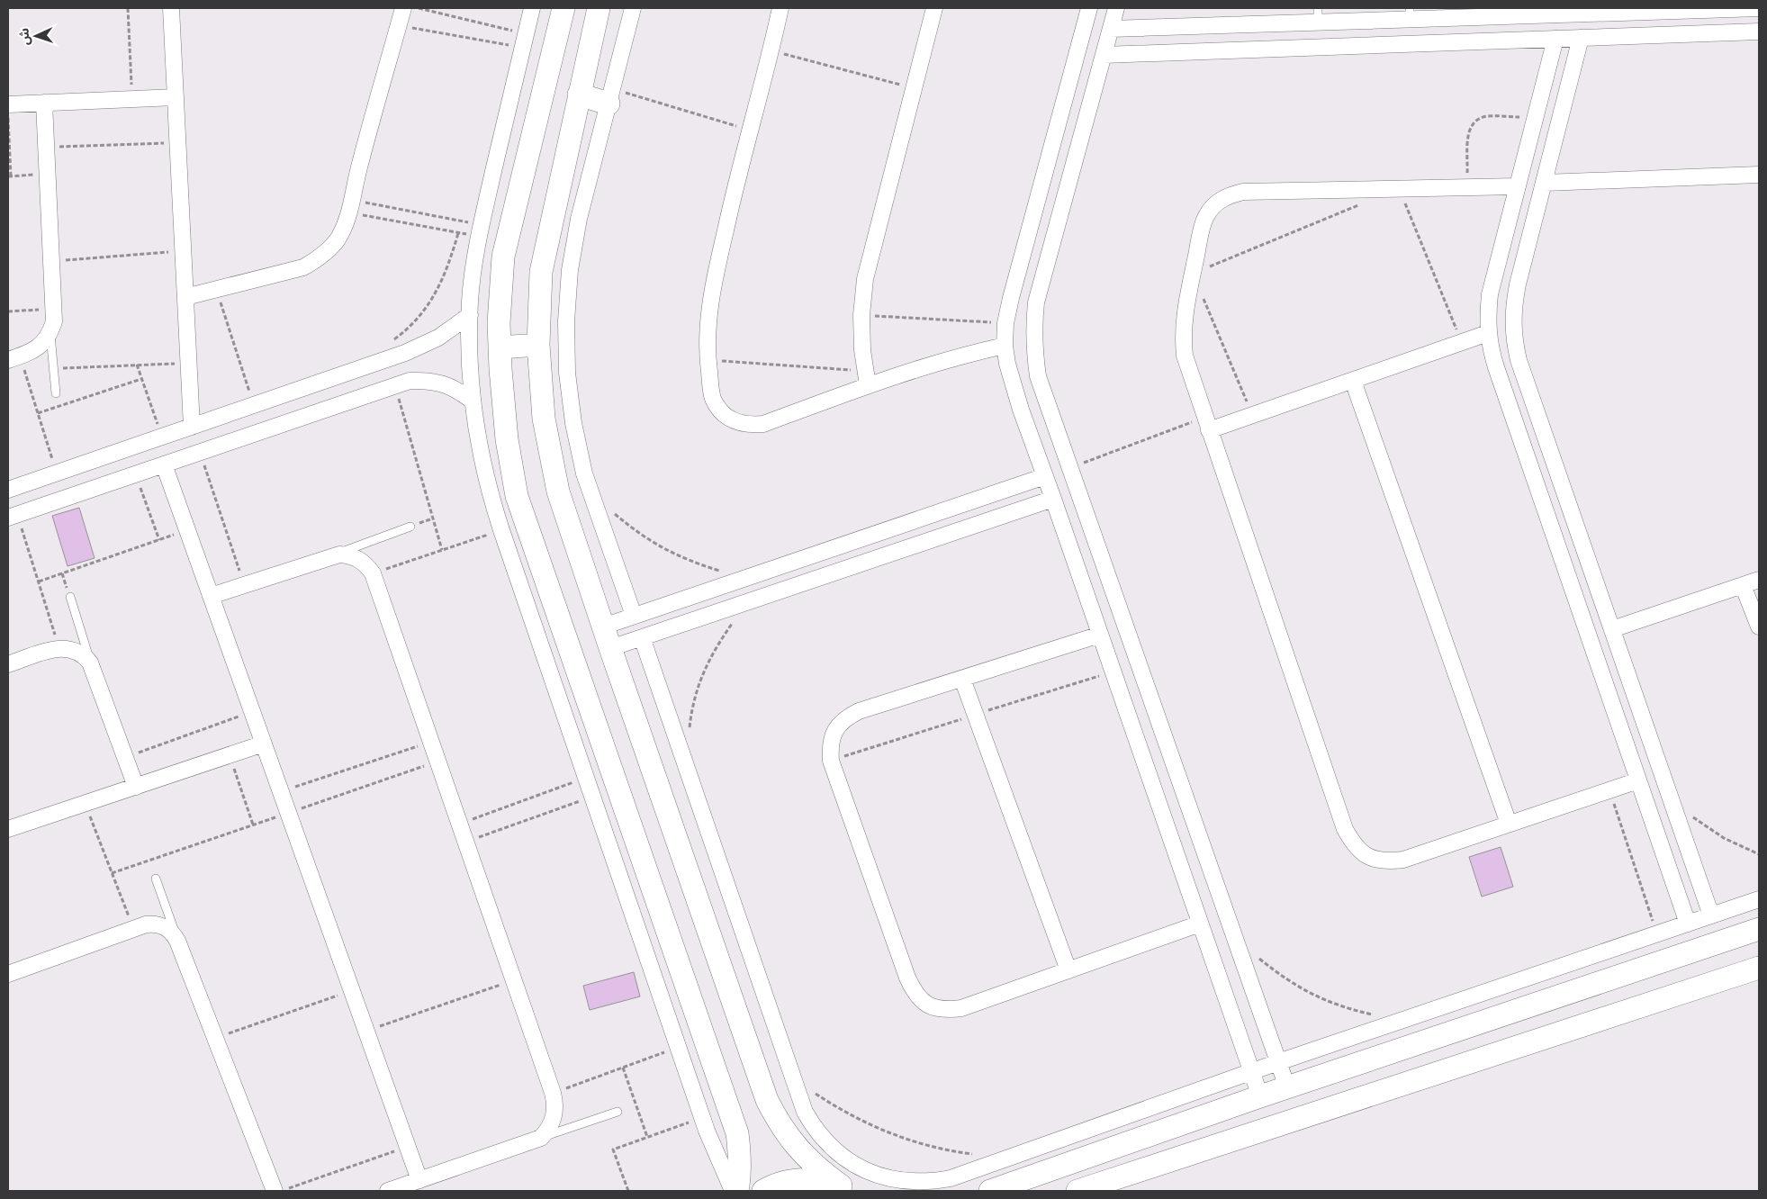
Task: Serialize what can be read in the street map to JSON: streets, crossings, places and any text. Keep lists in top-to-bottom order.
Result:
{
  "north": "left"
}
